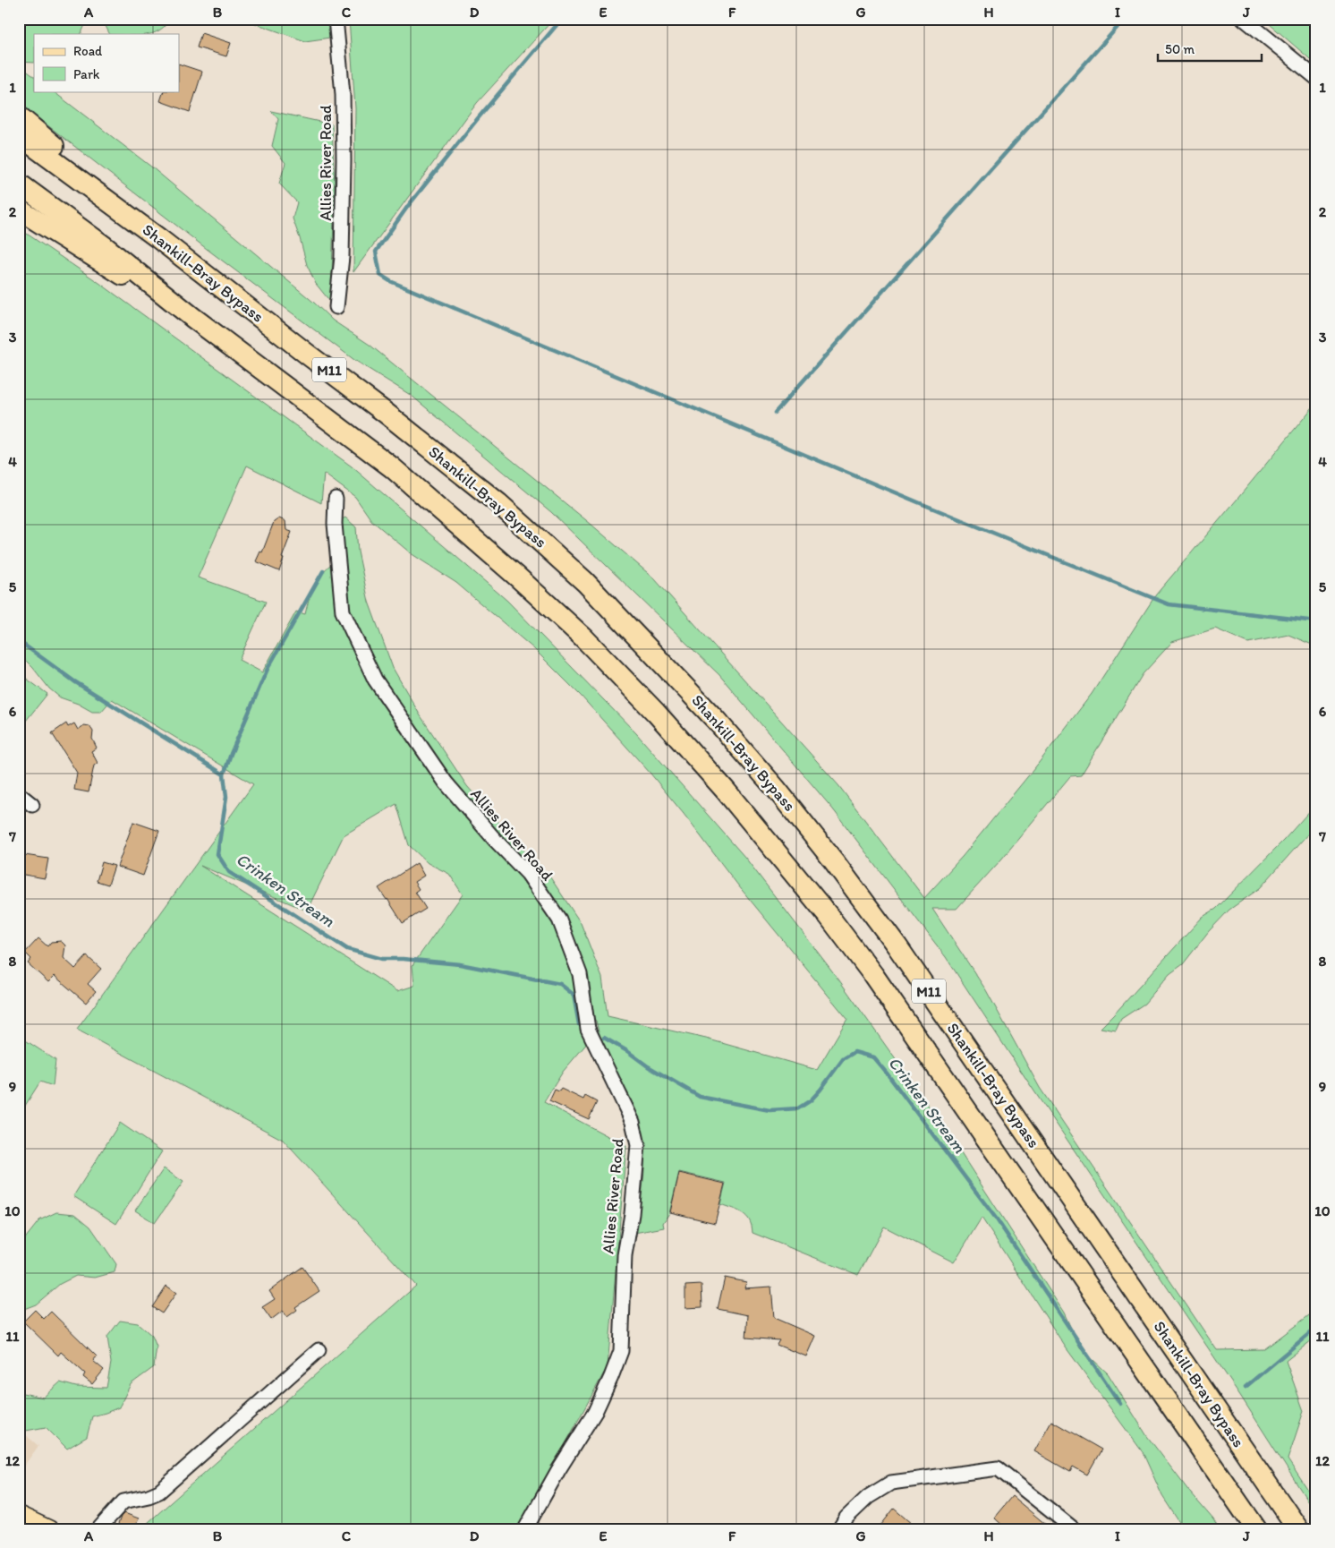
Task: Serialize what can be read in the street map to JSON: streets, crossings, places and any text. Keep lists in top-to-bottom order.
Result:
{
  "streets": {
    "highway": ["Shankill-Bray Bypass", "M11"],
    "street": ["Allies River Road"]
  },
  "water": ["Crinken Stream"],
  "legend": ["Road", "Park"],
  "scale_bar": "50 m",
  "grid": {
    "columns": [
      "A",
      "B",
      "C",
      "D",
      "E",
      "F",
      "G",
      "H",
      "I",
      "J"
    ],
    "rows": [
      "1",
      "2",
      "3",
      "4",
      "5",
      "6",
      "7",
      "8",
      "9",
      "10",
      "11",
      "12"
    ]
  }
}
